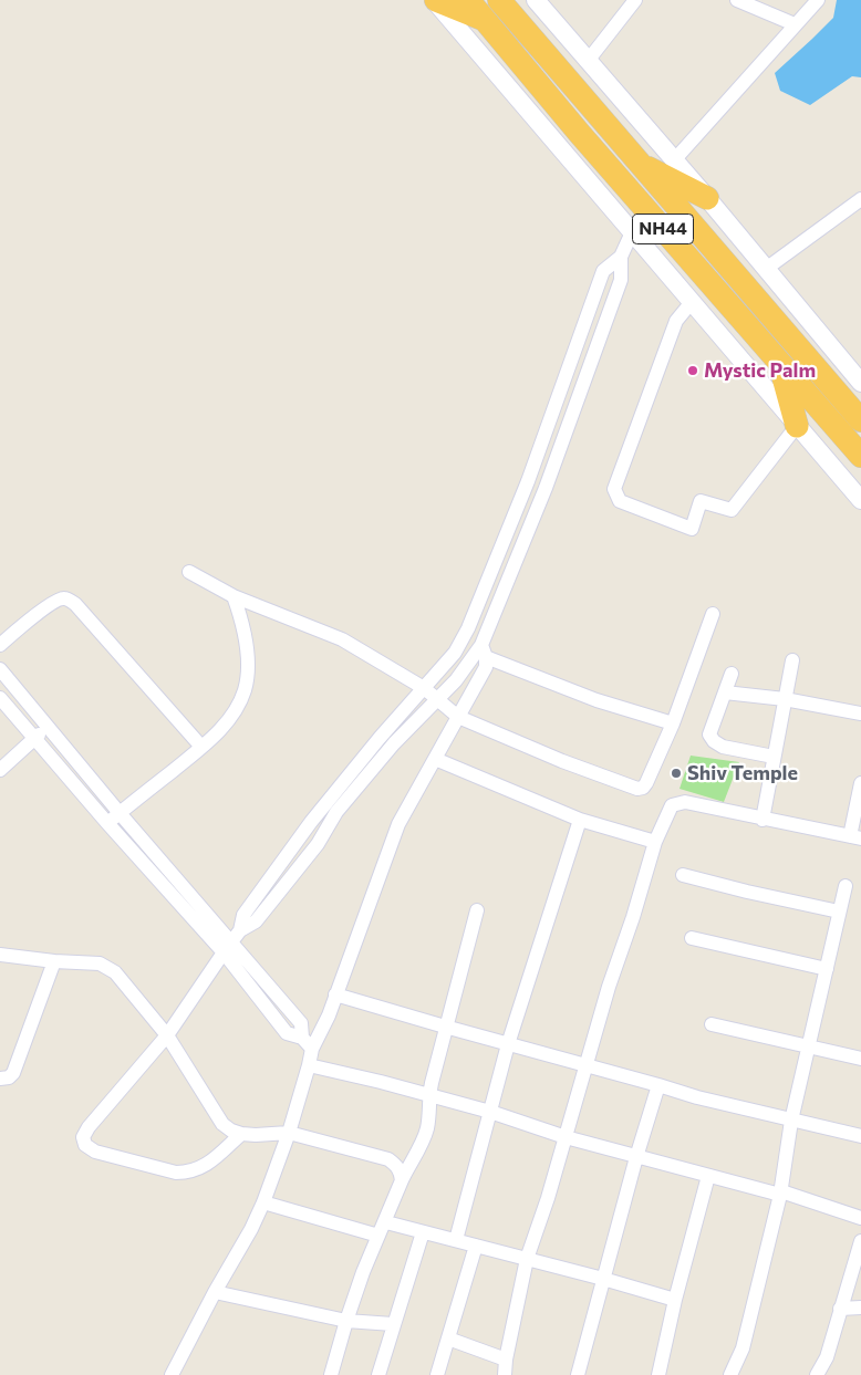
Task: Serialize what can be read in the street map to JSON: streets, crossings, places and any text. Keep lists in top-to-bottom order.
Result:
{
  "streets": {
    "highway": ["NH44"]
  },
  "places": ["Mystic Palm", "Shiv Temple"]
}
